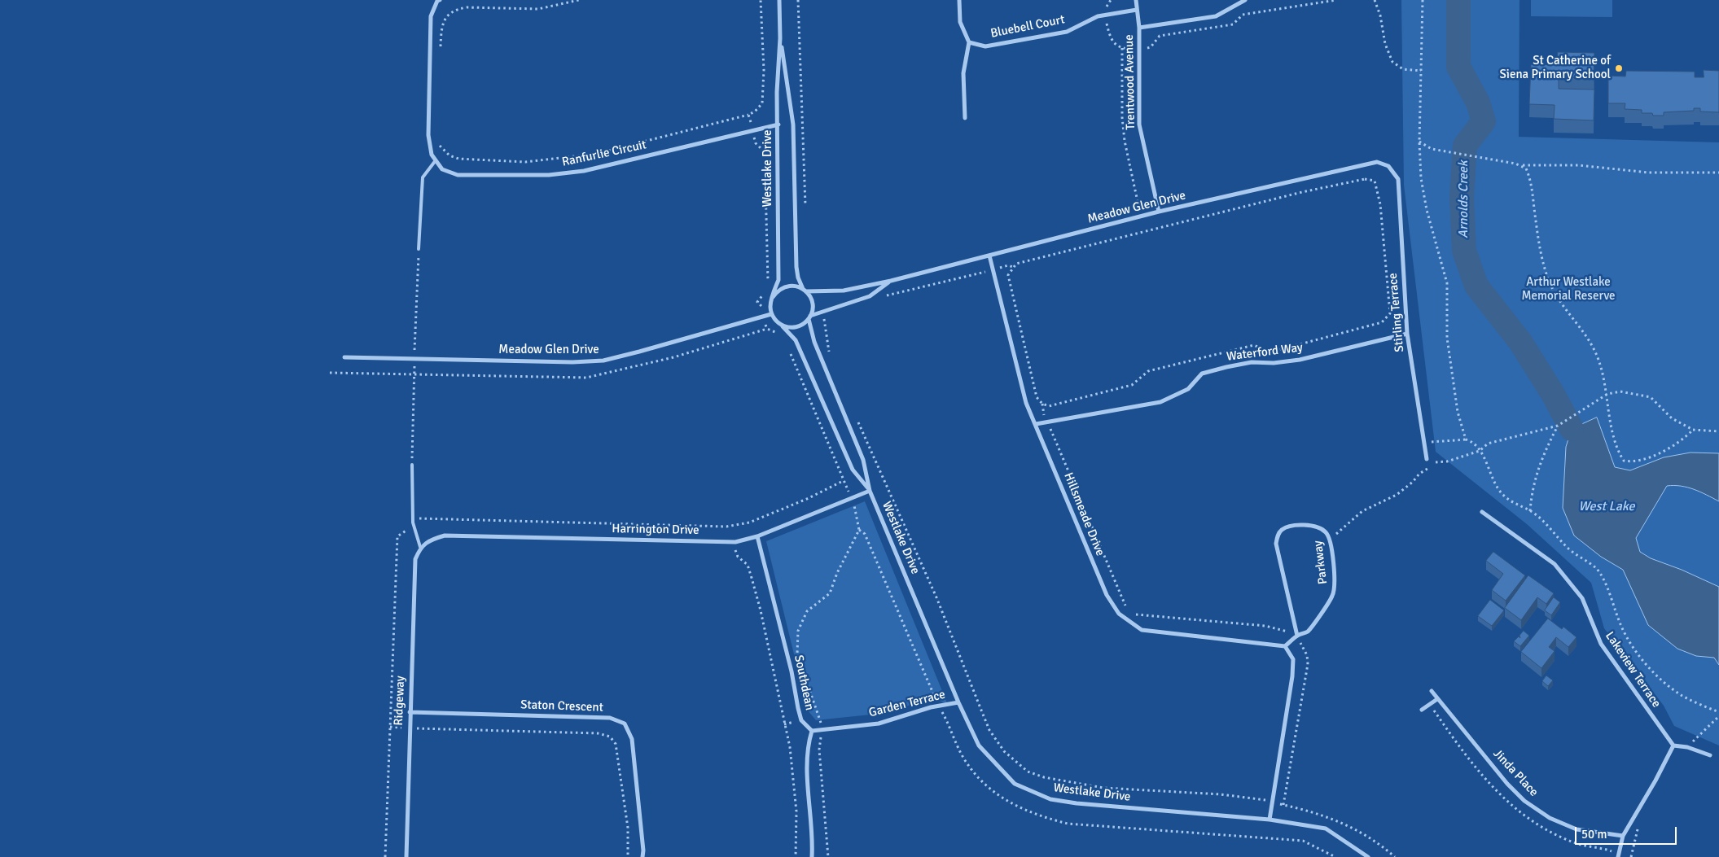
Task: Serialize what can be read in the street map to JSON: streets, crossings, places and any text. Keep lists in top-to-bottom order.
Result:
{
  "streets": {
    "street": [
      "Bluebell Court",
      "Trentwood Avenue",
      "Ranfurlie Circuit",
      "Westlake Drive",
      "Meadow Glen Drive",
      "Stirling Terrace",
      "Waterford Way",
      "Hillsmeade Drive",
      "Harrington Drive",
      "Parkway",
      "Lakeview Terrace",
      "Southdean",
      "Ridgeway",
      "Garden Terrace",
      "Staton Crescent",
      "Jinda Place"
    ]
  },
  "crossings": [
    ["Bluebell Court", "Trentwood Avenue"],
    ["Trentwood Avenue", "Meadow Glen Drive"],
    ["Ranfurlie Circuit", "Westlake Drive"],
    ["Westlake Drive", "Meadow Glen Drive"],
    ["Westlake Drive", "Harrington Drive"],
    ["Westlake Drive", "Garden Terrace"],
    ["Meadow Glen Drive", "Stirling Terrace"],
    ["Meadow Glen Drive", "Hillsmeade Drive"],
    ["Stirling Terrace", "Waterford Way"],
    ["Waterford Way", "Hillsmeade Drive"],
    ["Harrington Drive", "Southdean"],
    ["Harrington Drive", "Ridgeway"],
    ["Southdean", "Garden Terrace"],
    ["Ridgeway", "Staton Crescent"]
  ],
  "water": ["Arnolds Creek", "West Lake"],
  "parks": ["Arthur Westlake Memorial Reserve"],
  "places": ["St Catherine of Siena Primary School"],
  "scale_bar": "50 m"
}
